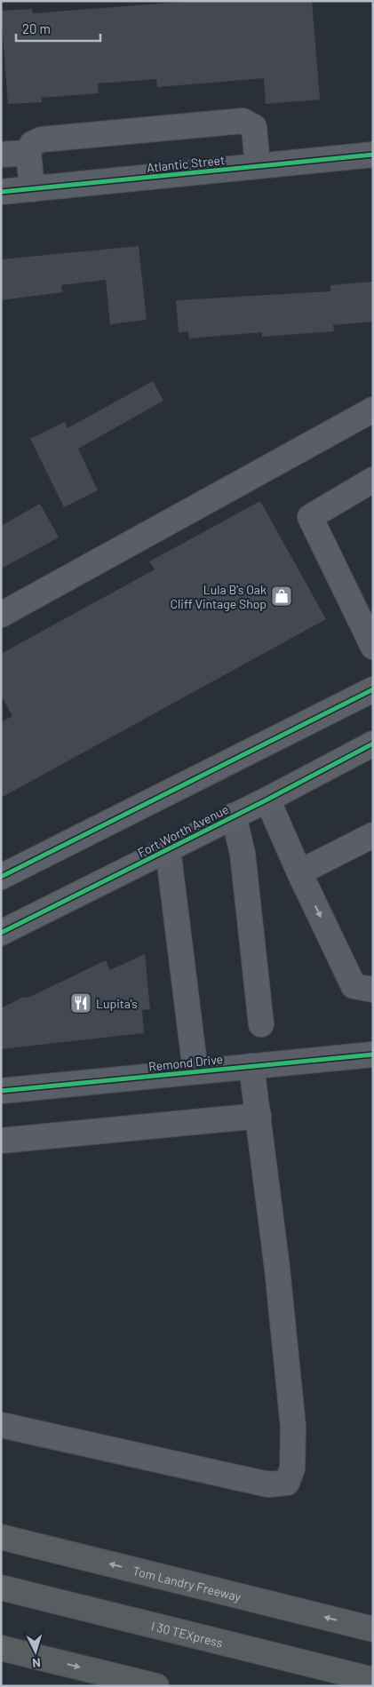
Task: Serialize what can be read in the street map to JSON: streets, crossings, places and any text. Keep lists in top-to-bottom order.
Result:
{
  "streets": {
    "highway": ["Tom Landry Freeway", "I 30 TEXpress"],
    "main road": ["Fort Worth Avenue"],
    "street": ["Atlantic Street", "Remond Drive"]
  },
  "places": {
    "shop": ["Lula B's Oak Cliff Vintage Shop"],
    "restaurant": ["Lupita's"]
  },
  "scale_bar": "20 m",
  "north": "bottom"
}
